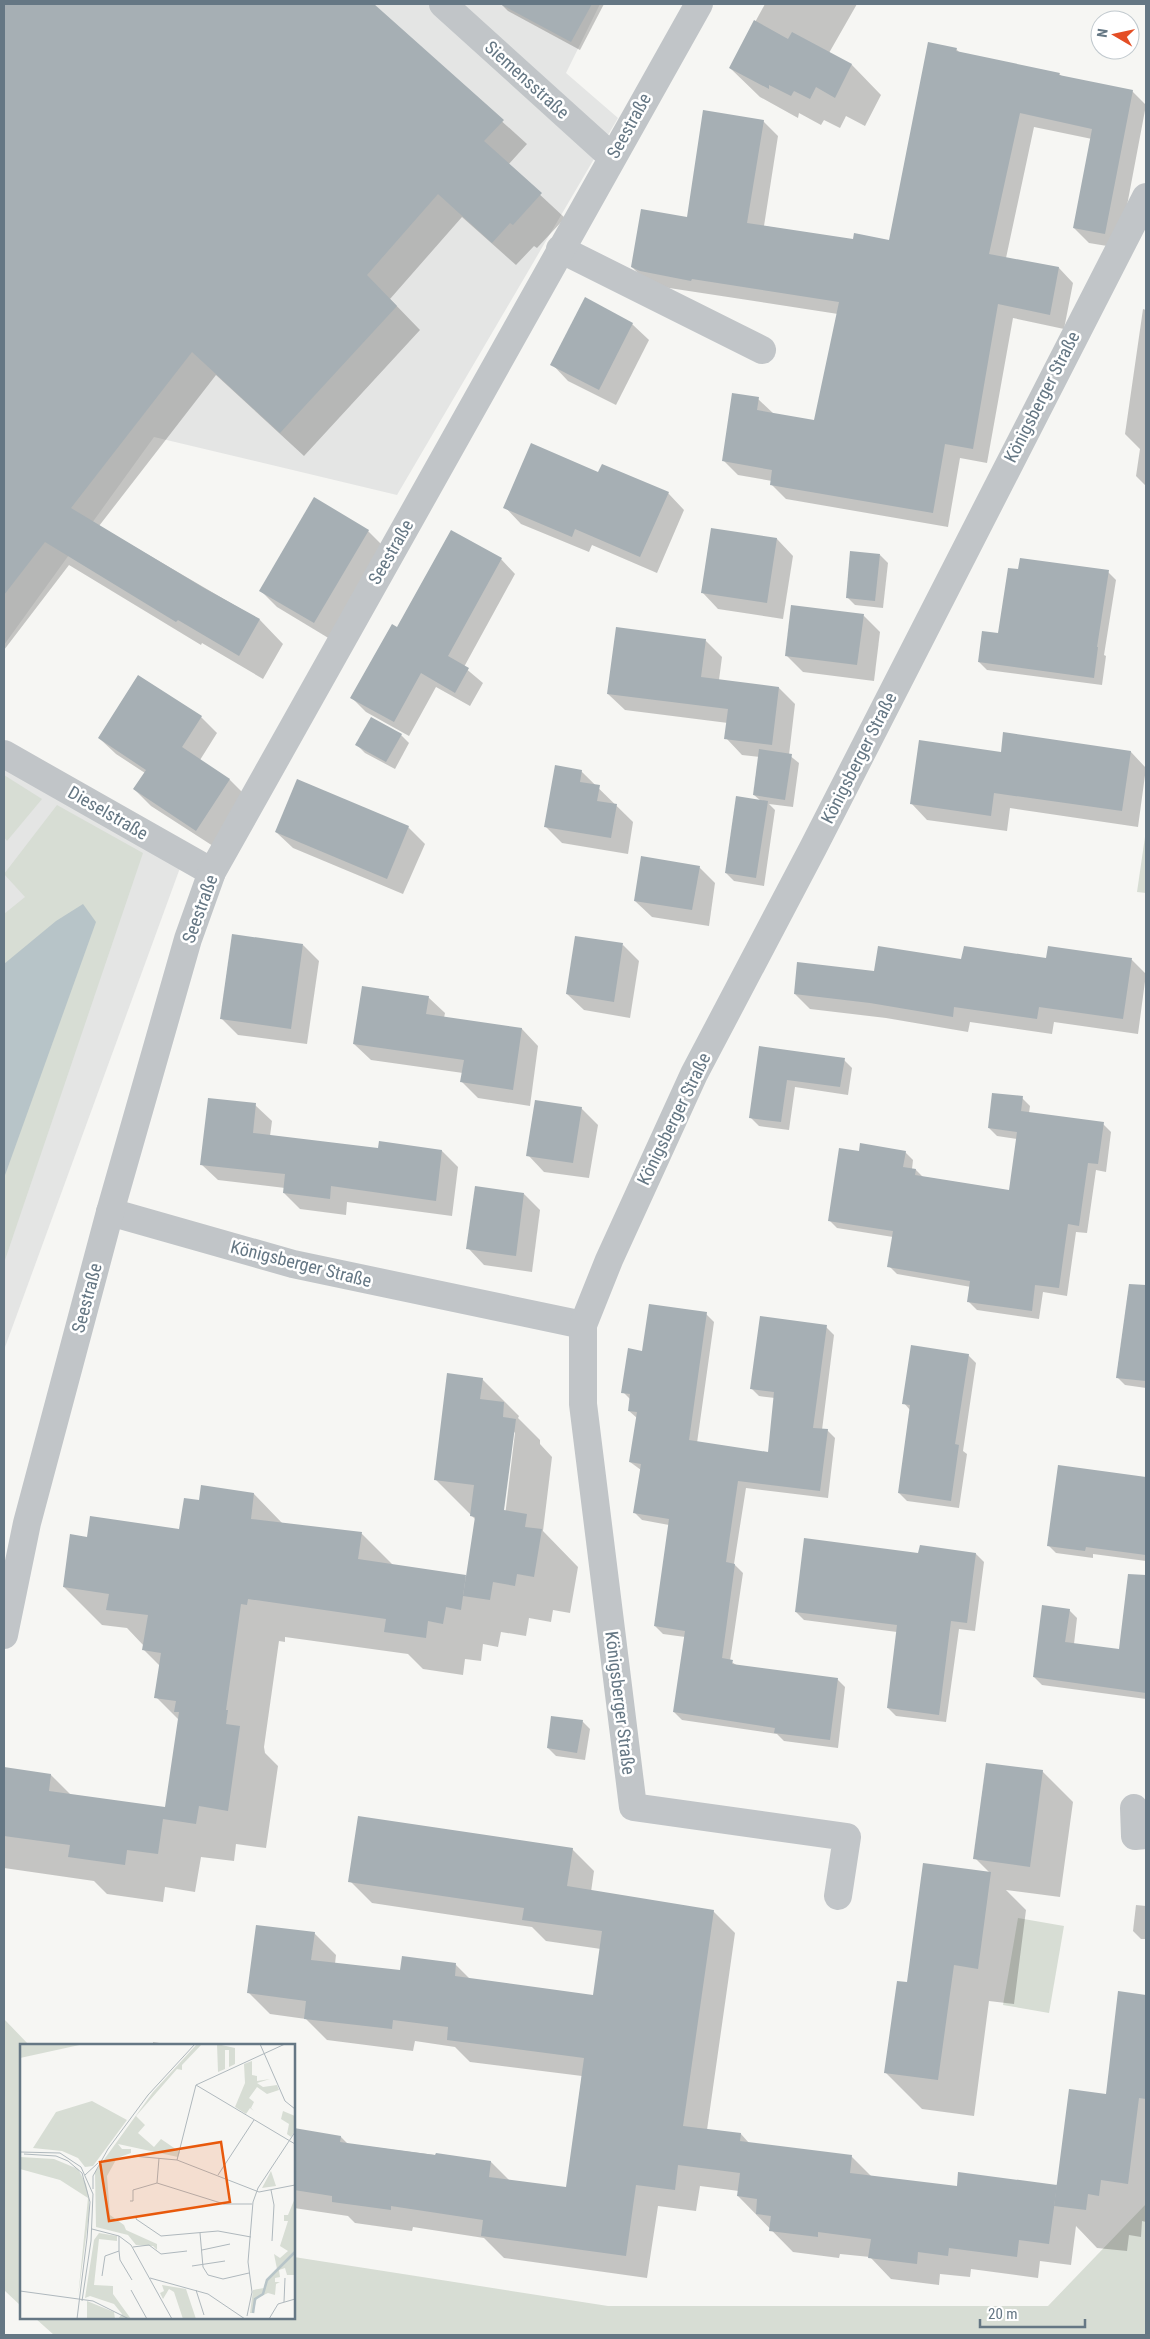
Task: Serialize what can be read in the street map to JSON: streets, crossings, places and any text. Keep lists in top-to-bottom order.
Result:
{
  "streets": {
    "street": [
      "Siemensstraße",
      "Seestraße",
      "Königsberger Straße",
      "Dieselstraße"
    ]
  },
  "crossings": [
    ["Siemensstraße", "Seestraße"],
    ["Seestraße", "Königsberger Straße"],
    ["Seestraße", "Dieselstraße"]
  ],
  "scale_bar": "20 m",
  "north": "left"
}
